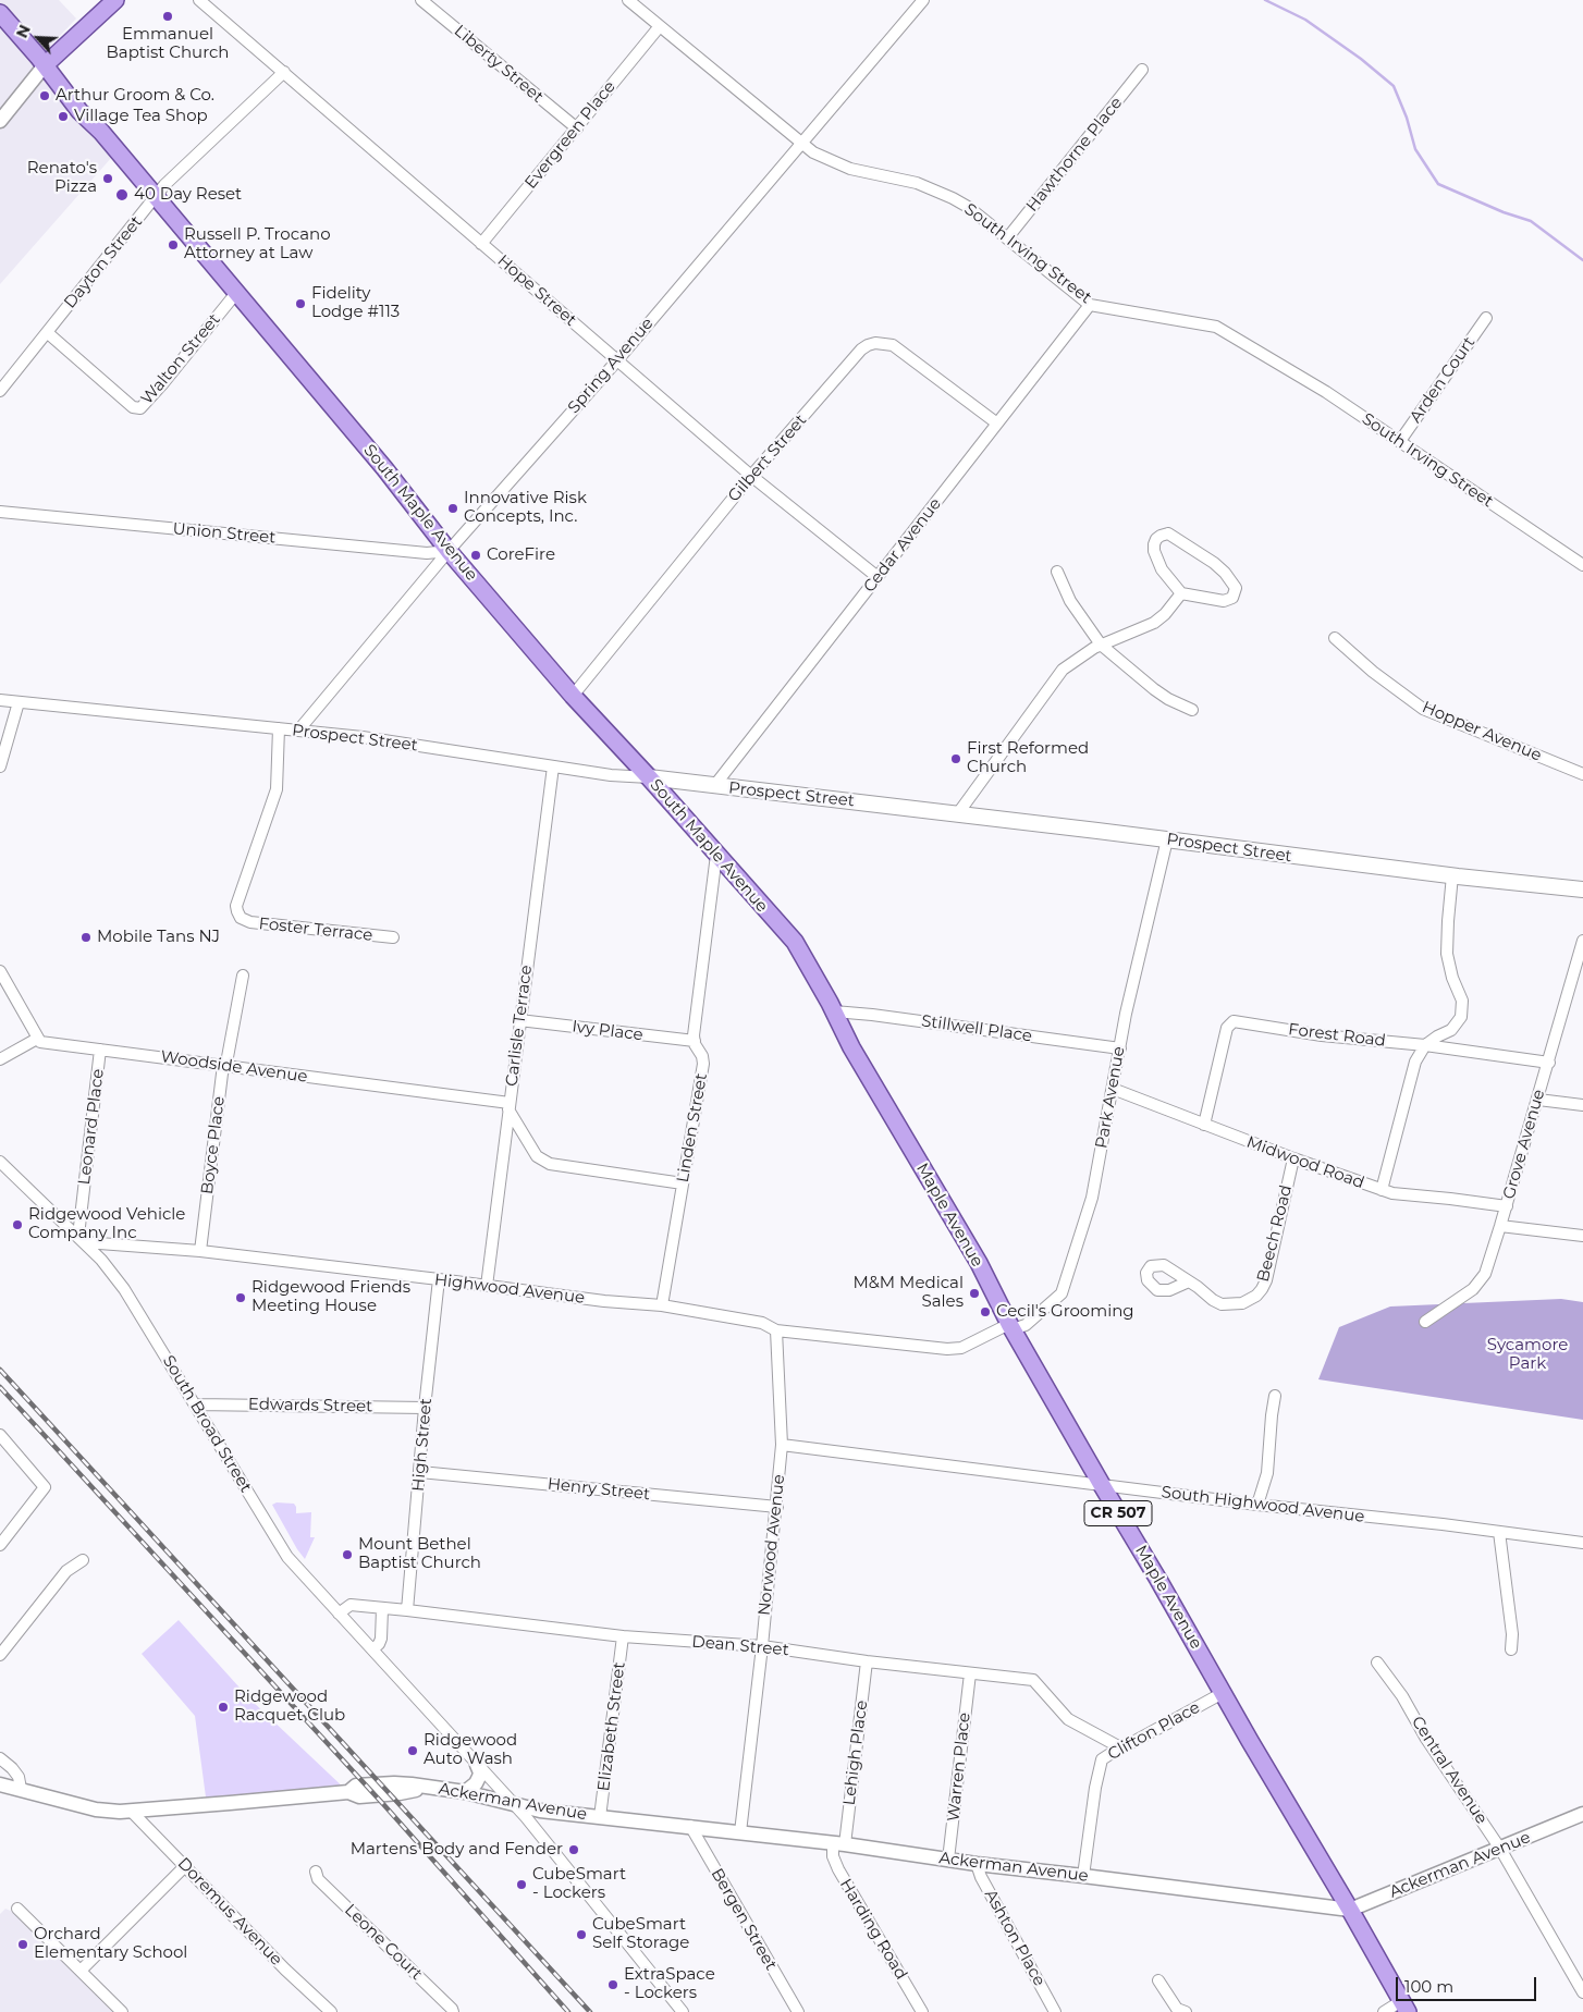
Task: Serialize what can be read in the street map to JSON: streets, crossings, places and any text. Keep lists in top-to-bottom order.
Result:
{
  "streets": {
    "main road": [
      "South Maple Avenue",
      "Prospect Street",
      "Maple Avenue",
      "CR 507"
    ],
    "street": [
      "Liberty Street",
      "Evergreen Place",
      "Hawthorne Place",
      "South Irving Street",
      "Dayton Street",
      "Hope Street",
      "Walton Street",
      "Spring Avenue",
      "Arden Court",
      "Gilbert Street",
      "Union Street",
      "Cedar Avenue",
      "Hopper Avenue",
      "Foster Terrace",
      "Carlisle Terrace",
      "Stillwell Place",
      "Ivy Place",
      "Forest Road",
      "Woodside Avenue",
      "Park Avenue",
      "Leonard Place",
      "Linden Street",
      "Grove Avenue",
      "Boyce Place",
      "Midwood Road",
      "Beech Road",
      "Highwood Avenue",
      "Edwards Street",
      "South Broad Street",
      "High Street",
      "Henry Street",
      "South Highwood Avenue",
      "Norwood Avenue",
      "Dean Street",
      "Elizabeth Street",
      "Clifton Place",
      "Lehigh Place",
      "Warren Place",
      "Central Avenue",
      "Ackerman Avenue",
      "Doremus Avenue",
      "Bergen Street",
      "Harding Road",
      "Ashton Place",
      "Leone Court"
    ]
  },
  "crossings": [
    ["Liberty Street", "Evergreen Place"],
    ["Evergreen Place", "South Irving Street"],
    ["Evergreen Place", "Hope Street"],
    ["Hawthorne Place", "South Irving Street"],
    ["South Irving Street", "Spring Avenue"],
    ["South Irving Street", "Arden Court"],
    ["South Irving Street", "Cedar Avenue"],
    ["Dayton Street", "Hope Street"],
    ["Dayton Street", "Walton Street"],
    ["Dayton Street", "South Maple Avenue"],
    ["Hope Street", "Spring Avenue"],
    ["Hope Street", "Gilbert Street"],
    ["Hope Street", "Cedar Avenue"],
    ["Walton Street", "South Maple Avenue"],
    ["Spring Avenue", "South Maple Avenue"],
    ["Spring Avenue", "Union Street"],
    ["Spring Avenue", "Prospect Street"],
    ["Gilbert Street", "South Maple Avenue"],
    ["Gilbert Street", "Cedar Avenue"],
    ["South Maple Avenue", "Union Street"],
    ["South Maple Avenue", "Prospect Street"],
    ["South Maple Avenue", "Stillwell Place"],
    ["South Maple Avenue", "Linden Street"],
    ["South Maple Avenue", "Maple Avenue"],
    ["South Maple Avenue", "CR 507"],
    ["Cedar Avenue", "Prospect Street"],
    ["Prospect Street", "Foster Terrace"],
    ["Prospect Street", "Carlisle Terrace"],
    ["Prospect Street", "Park Avenue"],
    ["Carlisle Terrace", "Ivy Place"],
    ["Carlisle Terrace", "Woodside Avenue"],
    ["Carlisle Terrace", "Highwood Avenue"],
    ["Stillwell Place", "Park Avenue"],
    ["Stillwell Place", "Maple Avenue"],
    ["Ivy Place", "Linden Street"],
    ["Forest Road", "Grove Avenue"],
    ["Forest Road", "Midwood Road"],
    ["Woodside Avenue", "Leonard Place"],
    ["Woodside Avenue", "Boyce Place"],
    ["Park Avenue", "Midwood Road"],
    ["Park Avenue", "Maple Avenue"],
    ["Park Avenue", "Highwood Avenue"],
    ["Leonard Place", "Highwood Avenue"],
    ["Leonard Place", "South Broad Street"],
    ["Linden Street", "Highwood Avenue"],
    ["Grove Avenue", "Midwood Road"],
    ["Boyce Place", "Highwood Avenue"],
    ["Midwood Road", "Beech Road"],
    ["Maple Avenue", "Highwood Avenue"],
    ["Maple Avenue", "South Highwood Avenue"],
    ["Maple Avenue", "Clifton Place"],
    ["Maple Avenue", "Ackerman Avenue"],
    ["Highwood Avenue", "South Broad Street"],
    ["Highwood Avenue", "High Street"],
    ["Highwood Avenue", "Norwood Avenue"],
    ["Edwards Street", "South Broad Street"],
    ["Edwards Street", "High Street"],
    ["South Broad Street", "Dean Street"],
    ["South Broad Street", "Ackerman Avenue"],
    ["High Street", "Henry Street"],
    ["High Street", "Dean Street"],
    ["Henry Street", "Norwood Avenue"],
    ["South Highwood Avenue", "Norwood Avenue"],
    ["Norwood Avenue", "Dean Street"],
    ["Norwood Avenue", "Ackerman Avenue"],
    ["Dean Street", "Elizabeth Street"],
    ["Dean Street", "Clifton Place"],
    ["Dean Street", "Lehigh Place"],
    ["Dean Street", "Warren Place"],
    ["Elizabeth Street", "Ackerman Avenue"],
    ["Clifton Place", "Ackerman Avenue"],
    ["Lehigh Place", "Ackerman Avenue"],
    ["Lehigh Place", "Harding Road"],
    ["Warren Place", "Ackerman Avenue"],
    ["Central Avenue", "Ackerman Avenue"],
    ["Ackerman Avenue", "Doremus Avenue"],
    ["Ackerman Avenue", "Bergen Street"],
    ["Ackerman Avenue", "Harding Road"],
    ["Ackerman Avenue", "Ashton Place"]
  ],
  "parks": ["Sycamore Park"],
  "places": [
    "Emmanuel Baptist Church",
    "Arthur Groom & Co.",
    "Village Tea Shop",
    "Renato's Pizza",
    "40 Day Reset",
    "Russell P. Trocano Attorney at Law",
    "Fidelity Lodge #113",
    "Innovative Risk Concepts, Inc.",
    "CoreFire",
    "First Reformed Church",
    "Mobile Tans NJ",
    "Ridgewood Vehicle Company Inc",
    "M&M Medical Sales",
    "Ridgewood Friends Meeting House",
    "Cecil's Grooming",
    "Mount Bethel Baptist Church",
    "Ridgewood Racquet Club",
    "Ridgewood Auto Wash",
    "Martens Body and Fender",
    "CubeSmart - Lockers",
    "CubeSmart Self Storage",
    "Orchard Elementary School",
    "ExtraSpace - Lockers"
  ],
  "scale_bar": "100 m",
  "north": "top left"
}
